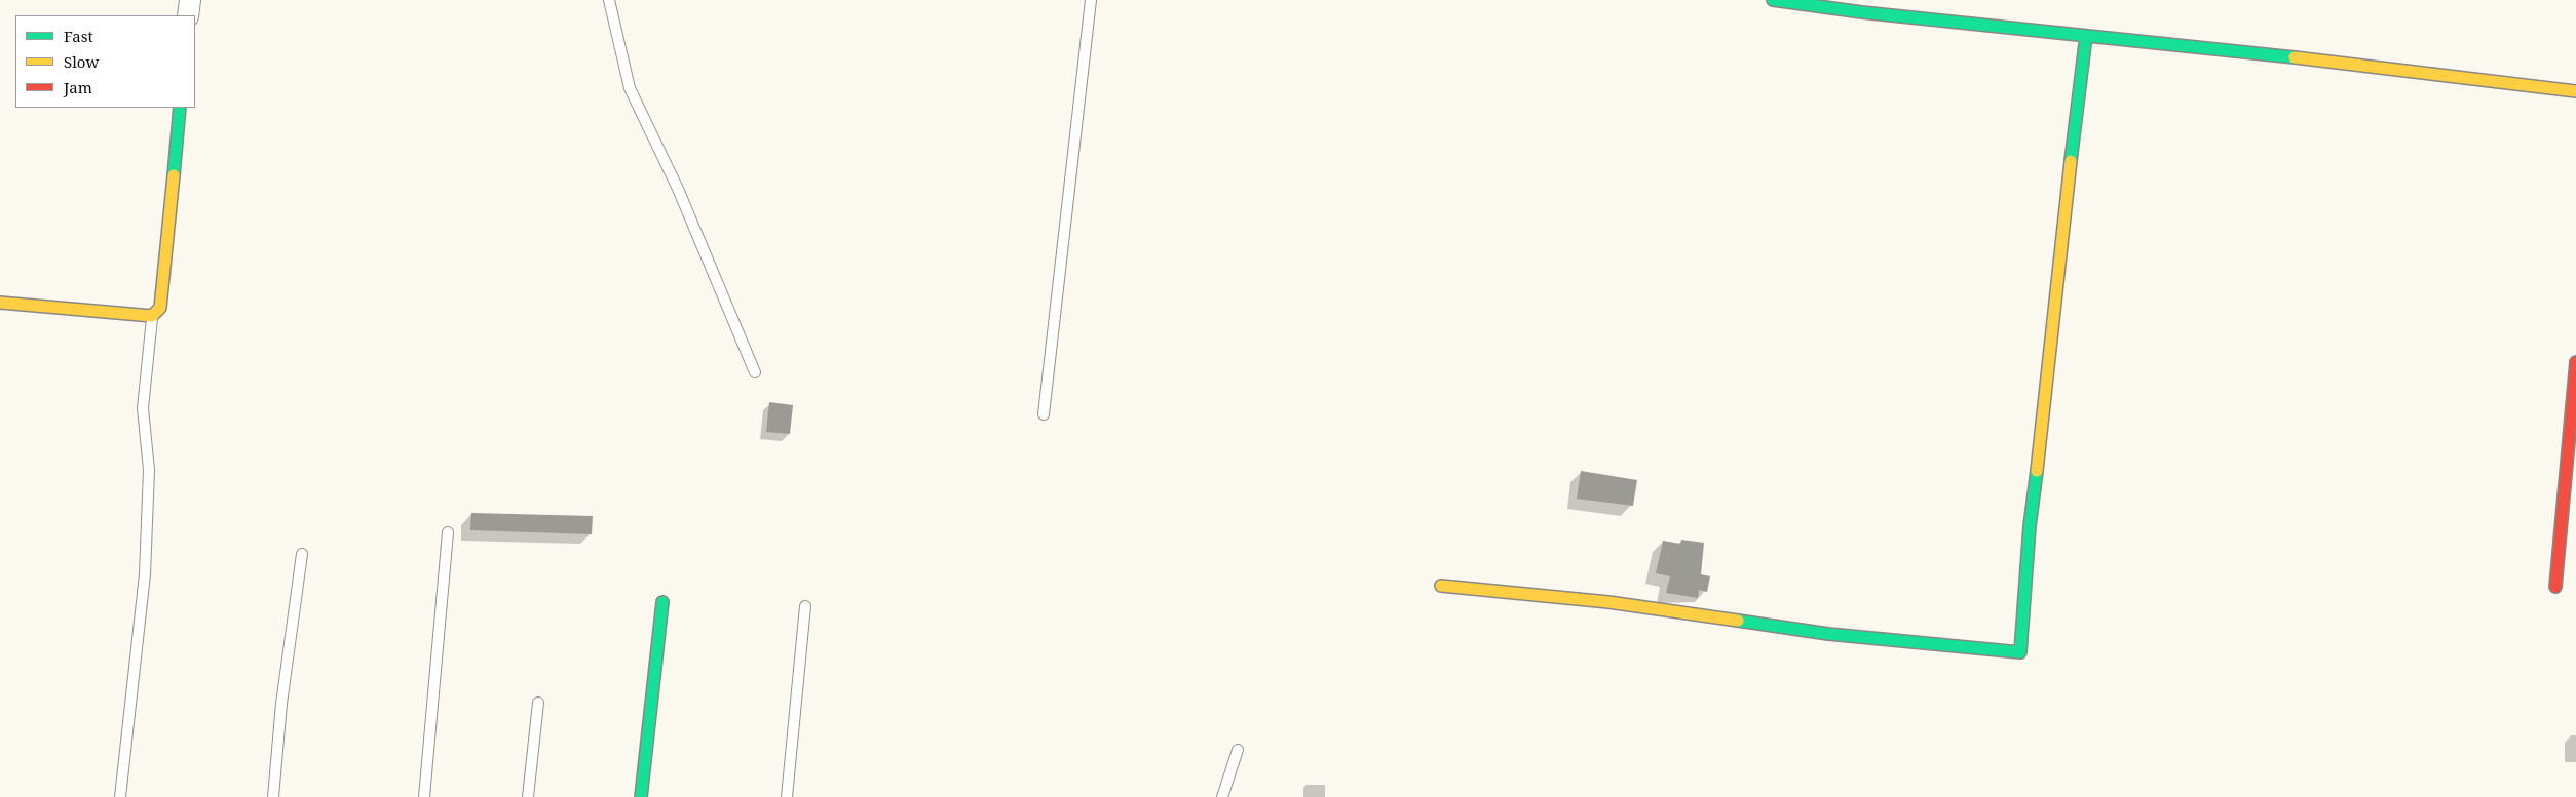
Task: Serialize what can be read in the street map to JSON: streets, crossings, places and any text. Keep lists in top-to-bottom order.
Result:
{
  "legend": ["Fast", "Slow", "Jam"]
}
